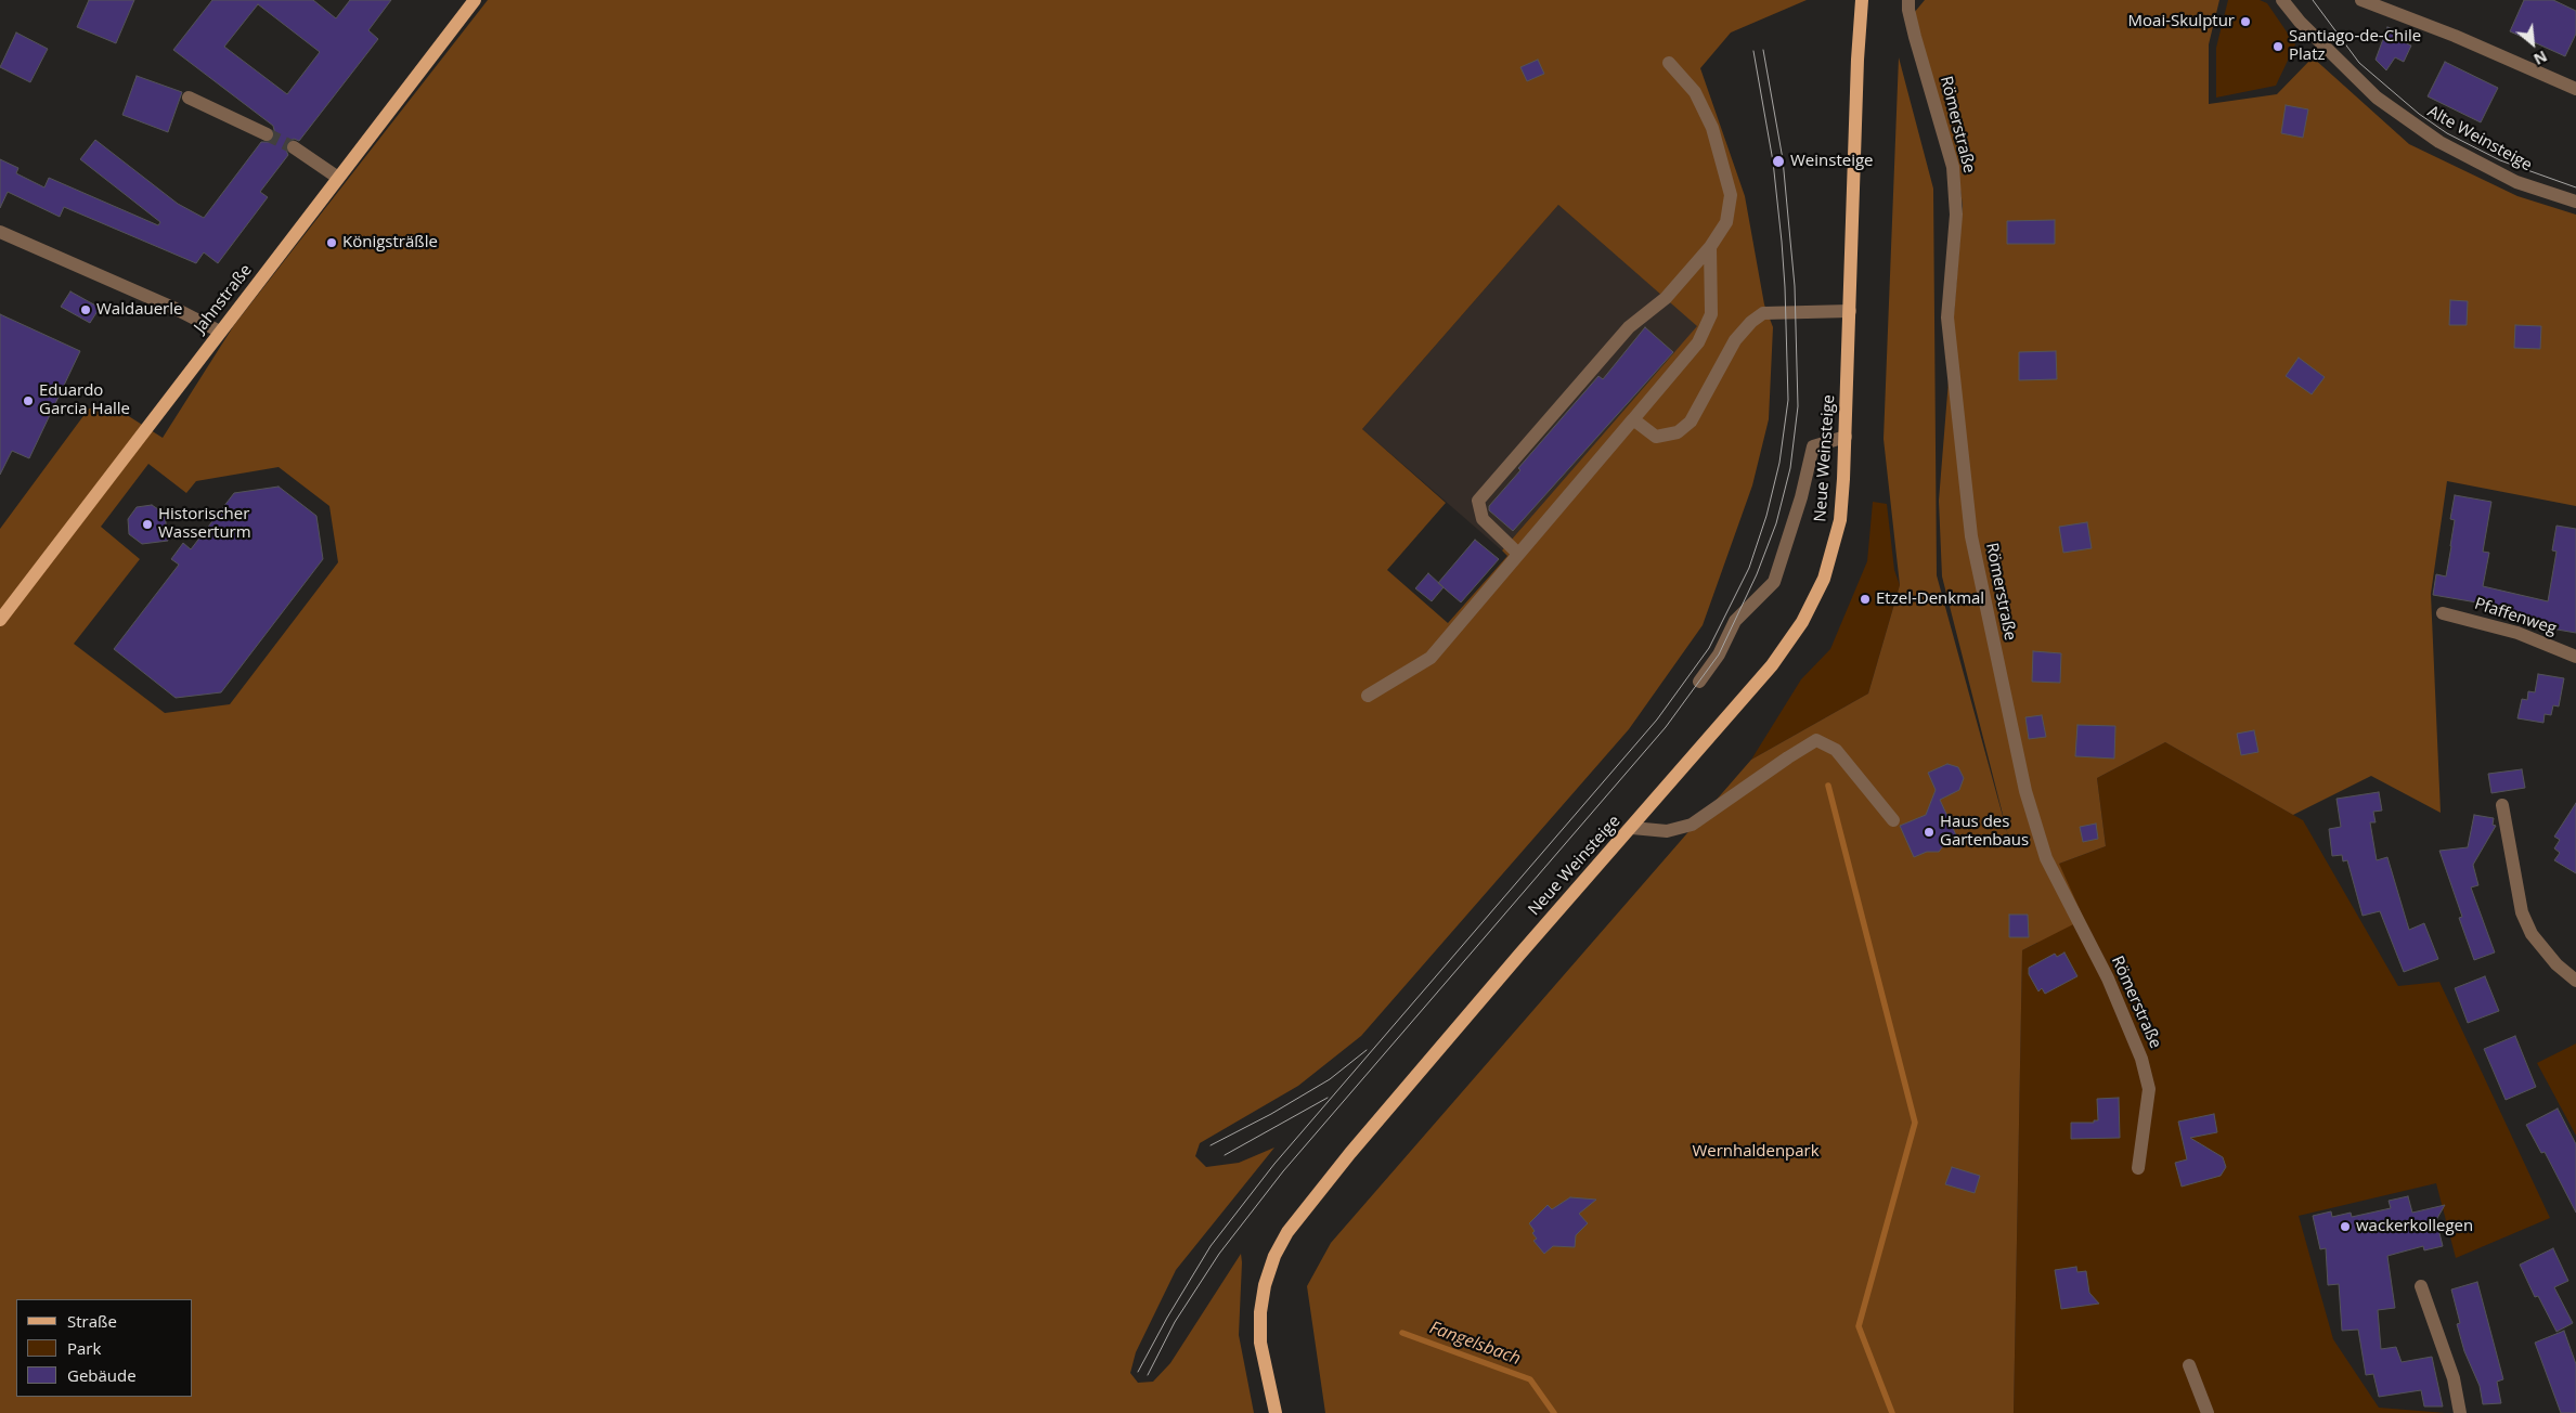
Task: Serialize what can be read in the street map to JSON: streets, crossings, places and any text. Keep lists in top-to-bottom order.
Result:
{
  "streets": {
    "main road": ["Jahnstraße", "Neue Weinsteige"],
    "street": ["Römerstraße", "Alte Weinsteige", "Pfaffenweg"]
  },
  "water": ["Fangelsbach"],
  "parks": ["Wernhaldenpark"],
  "places": [
    "Moai-Skulptur",
    "Santiago-de-Chile Platz",
    "Weinsteige",
    "Königsträßle",
    "Waldauerle",
    "Eduardo Garcia Halle",
    "Historischer Wasserturm",
    "Etzel-Denkmal",
    "Haus des Gartenbaus",
    "wackerkollegen"
  ],
  "legend": ["Straße", "Park", "Gebäude"],
  "north": "bottom right"
}
